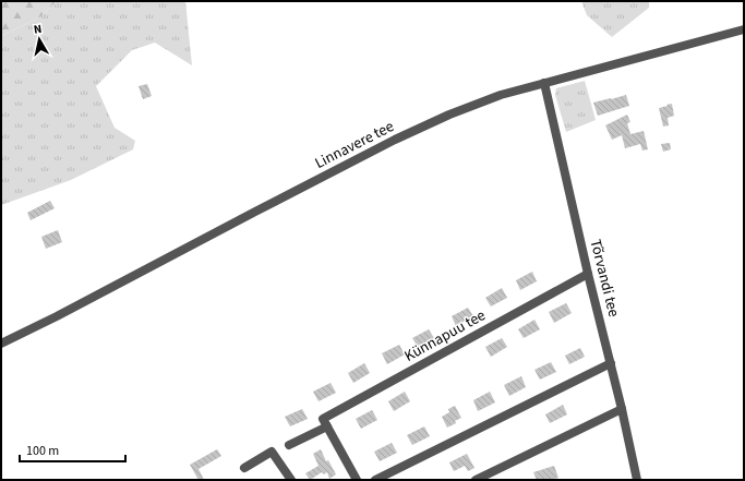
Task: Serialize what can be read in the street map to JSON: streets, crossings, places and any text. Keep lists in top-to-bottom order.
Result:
{
  "streets": {
    "street": ["Linnavere tee", "Tõrvandi tee", "Künnapuu tee"]
  },
  "crossings": [
    ["Linnavere tee", "Tõrvandi tee"],
    ["Tõrvandi tee", "Künnapuu tee"]
  ],
  "scale_bar": "100 m",
  "north": "top"
}
